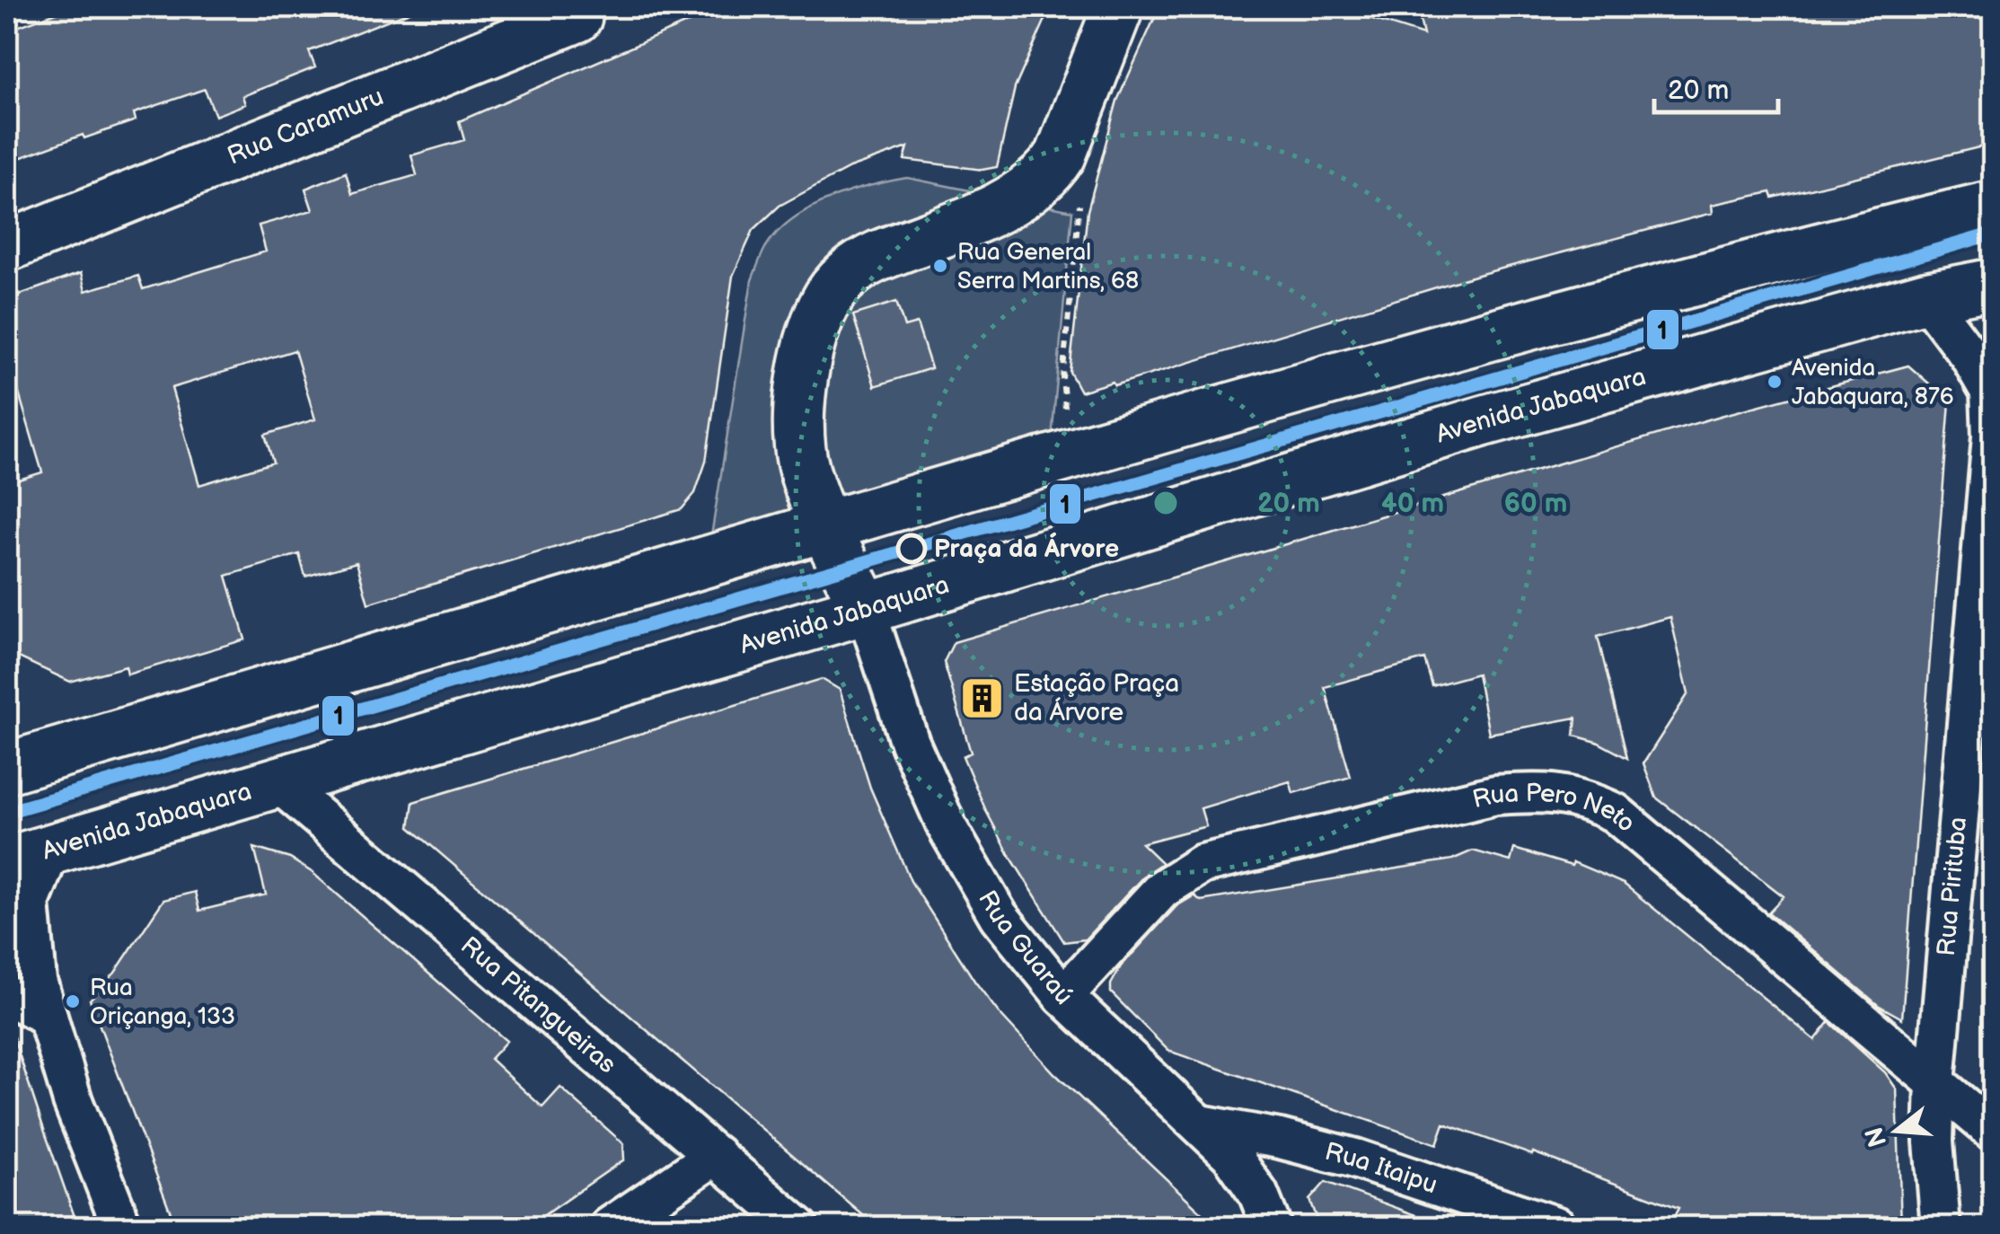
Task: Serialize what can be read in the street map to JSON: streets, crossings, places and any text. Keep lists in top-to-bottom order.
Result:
{
  "streets": {
    "main road": ["Rua Caramuru", "Avenida Jabaquara"],
    "street": [
      "Rua Pero Neto",
      "Rua Pirituba",
      "Rua Guaraú",
      "Rua Pitangueiras",
      "Rua Itaipu"
    ]
  },
  "crossings": [
    ["Avenida Jabaquara", "Rua Pirituba"],
    ["Avenida Jabaquara", "Rua Guaraú"],
    ["Avenida Jabaquara", "Rua Pitangueiras"],
    ["Rua Pero Neto", "Rua Pirituba"],
    ["Rua Pero Neto", "Rua Guaraú"],
    ["Rua Guaraú", "Rua Itaipu"]
  ],
  "places": {
    "other": [
      "Rua General Serra Martins, 68",
      "Avenida Jabaquara, 876",
      "Praça da Árvore",
      "Rua Oriçanga, 133"
    ],
    "building": ["Estação Praça da Árvore"]
  },
  "lines": ["transit line 1"],
  "scale_bar": "20 m",
  "north": "left",
  "rings": ["20 m", "40 m", "60 m"]
}
